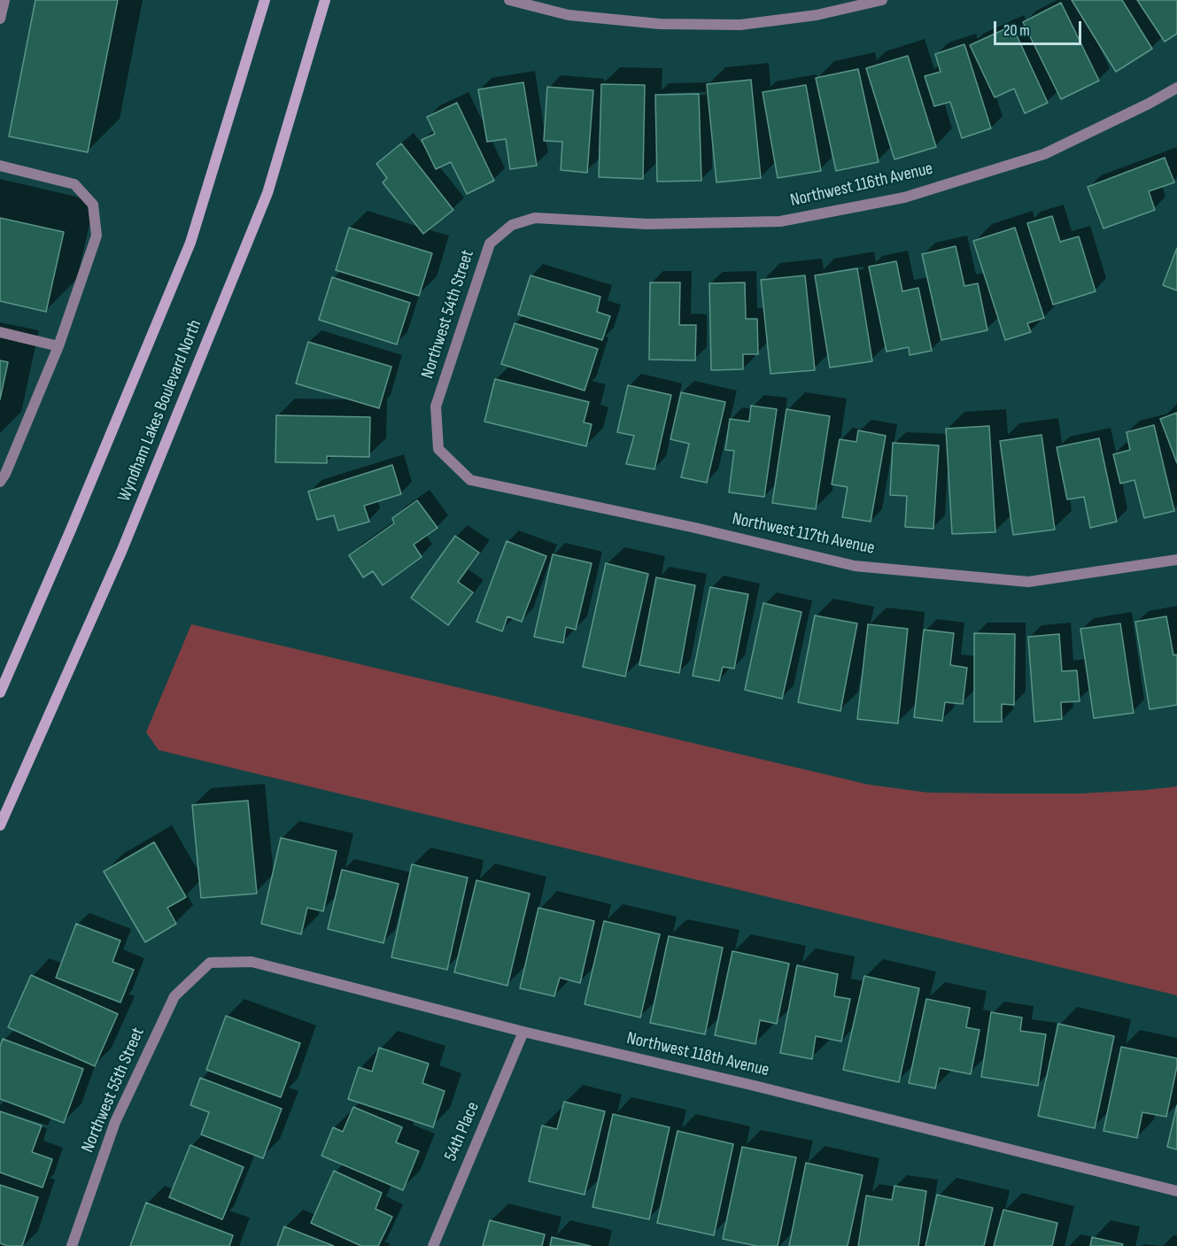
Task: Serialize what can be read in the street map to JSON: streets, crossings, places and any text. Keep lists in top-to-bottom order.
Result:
{
  "streets": {
    "street": [
      "Northwest 116th Avenue",
      "Northwest 54th Street",
      "Wyndham Lakes Boulevard North",
      "Northwest 117th Avenue",
      "Northwest 118th Avenue",
      "Northwest 55th Street",
      "54th Place"
    ]
  },
  "crossings": [
    ["Northwest 116th Avenue", "Northwest 54th Street"],
    ["Northwest 54th Street", "Northwest 117th Avenue"],
    ["Northwest 118th Avenue", "Northwest 55th Street"],
    ["Northwest 118th Avenue", "54th Place"]
  ],
  "scale_bar": "20 m"
}
